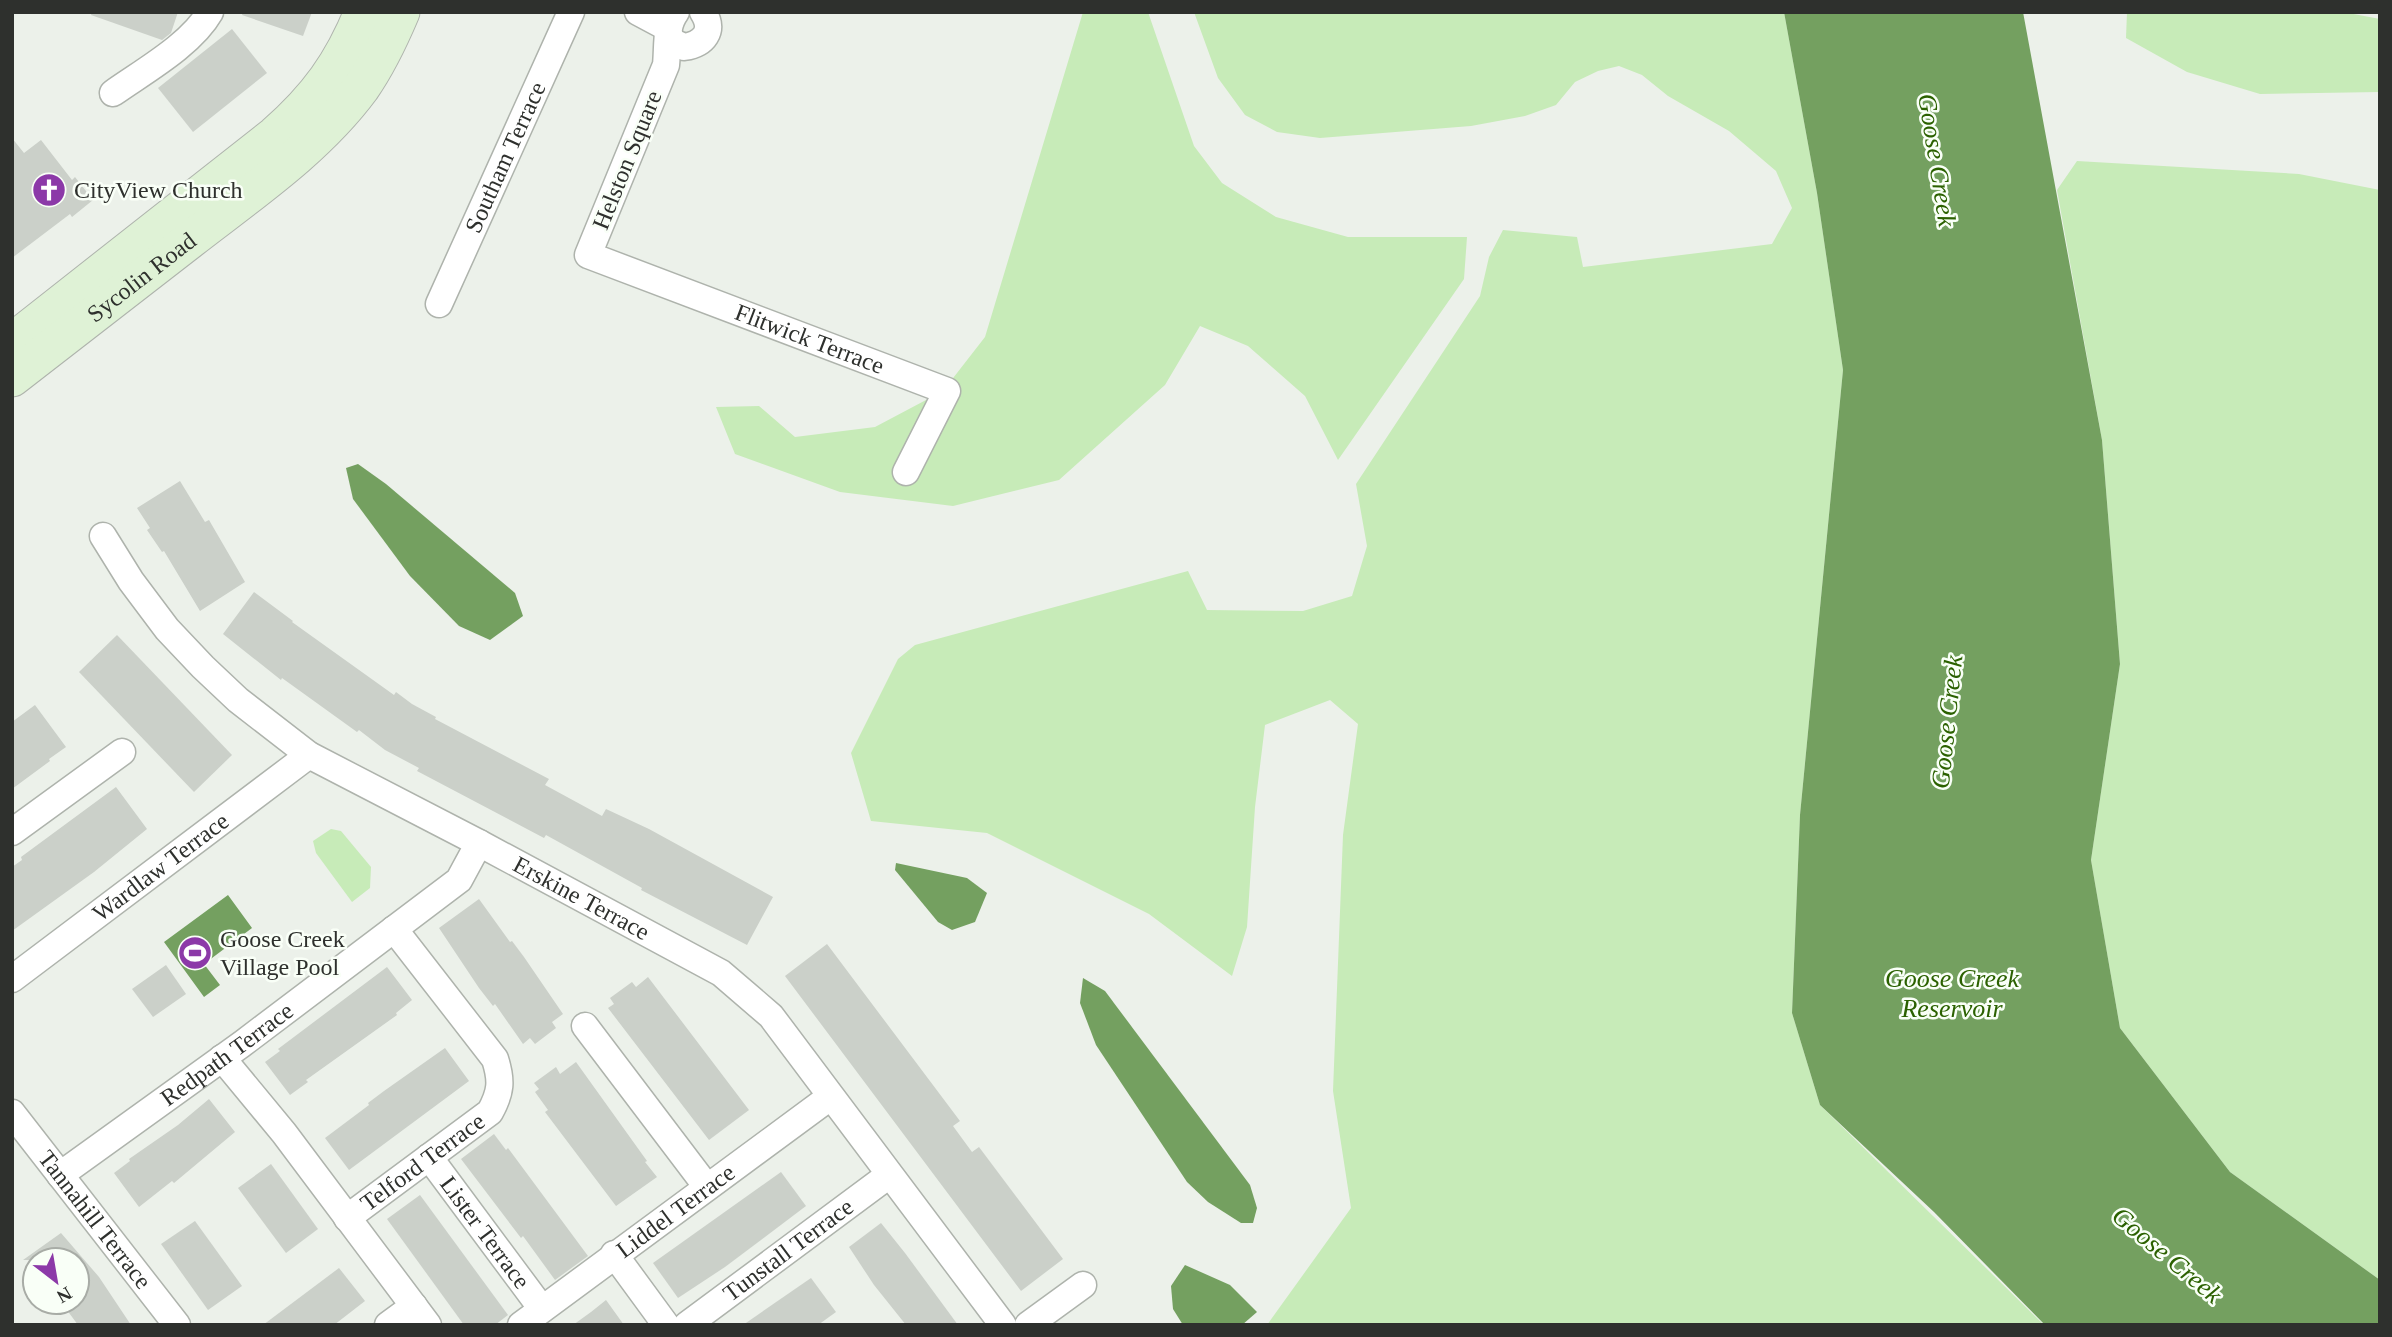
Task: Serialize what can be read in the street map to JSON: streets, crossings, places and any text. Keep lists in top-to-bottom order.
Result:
{
  "streets": {
    "main road": ["Sycolin Road"],
    "street": [
      "Southam Terrace",
      "Helston Square",
      "Flitwick Terrace",
      "Wardlaw Terrace",
      "Erskine Terrace",
      "Redpath Terrace",
      "Telford Terrace",
      "Liddel Terrace",
      "Tannahill Terrace",
      "Lister Terrace",
      "Tunstall Terrace"
    ]
  },
  "crossings": [
    ["Helston Square", "Flitwick Terrace"],
    ["Wardlaw Terrace", "Erskine Terrace"],
    ["Erskine Terrace", "Redpath Terrace"],
    ["Erskine Terrace", "Liddel Terrace"],
    ["Erskine Terrace", "Tunstall Terrace"],
    ["Redpath Terrace", "Telford Terrace"],
    ["Redpath Terrace", "Tannahill Terrace"],
    ["Telford Terrace", "Lister Terrace"],
    ["Liddel Terrace", "Lister Terrace"]
  ],
  "water": ["Goose Creek", "Goose Creek Reservoir"],
  "places": {
    "church": ["CityView Church"],
    "sports": ["Goose Creek Village Pool"]
  },
  "north": "bottom right"
}
